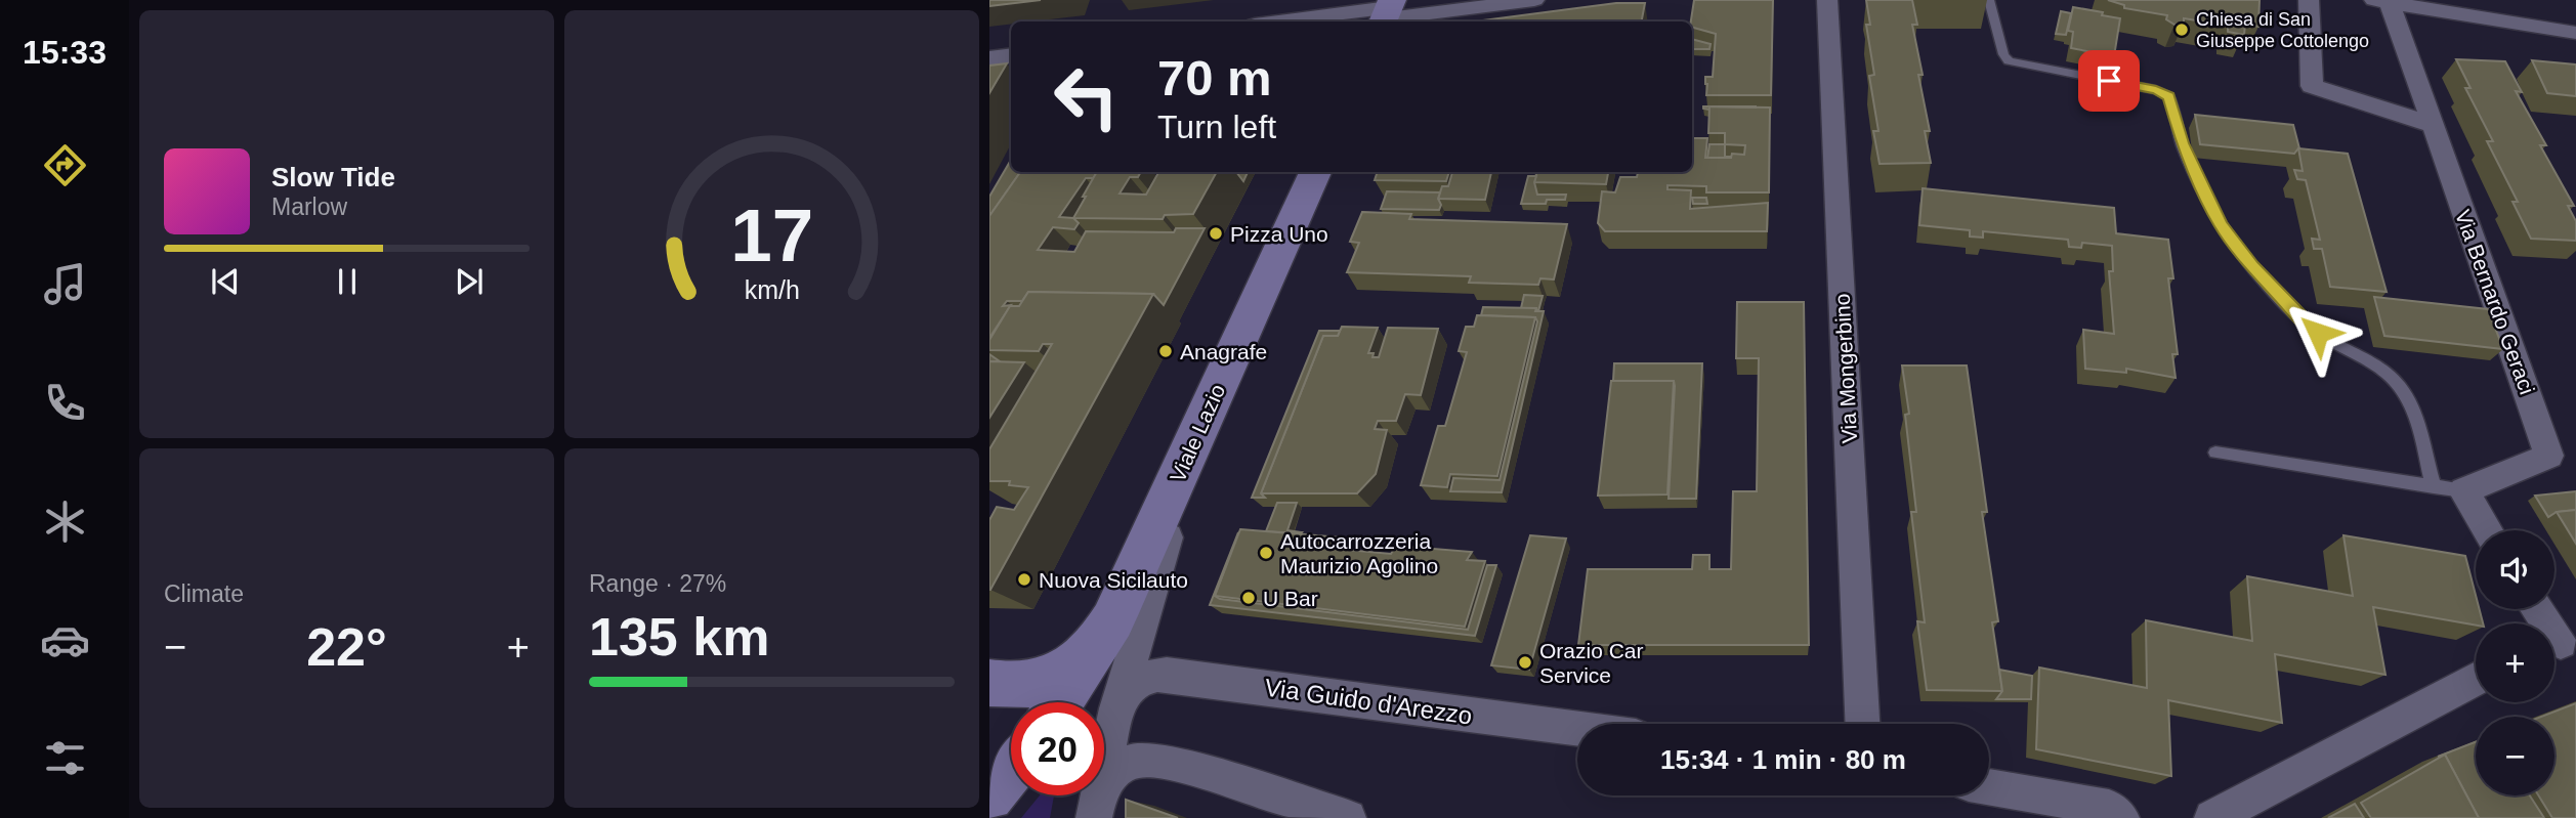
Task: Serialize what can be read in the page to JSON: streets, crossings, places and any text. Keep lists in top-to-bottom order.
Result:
{
  "streets": {
    "street": [
      "Via Bernardo Geraci",
      "Via Mongerbino",
      "Viale Lazio",
      "Via Guido d'Arezzo"
    ]
  },
  "places": [
    "Chiesa di San Giuseppe Cottolengo",
    "Pizza Uno",
    "Anagrafe",
    "Autocarrozzeria Maurizio Agolino",
    "Nuova Sicilauto",
    "U Bar",
    "Orazio Car Service"
  ],
  "page": {
    "tabs": "15:33",
    "turn": ["70 m", "Turn left"],
    "song": ["Slow Tide", "Marlow"],
    "tile": [
      "Climate",
      ["Range · 27%", "135 km"]
    ],
    "map_buttons": ["+", "−"],
    "heat": ["−", "22°", "+"],
    "limit": "20",
    "trip": "15:34 · 1 min · 80 m",
    "gauge": ["17", "km/h"]
  }
}
